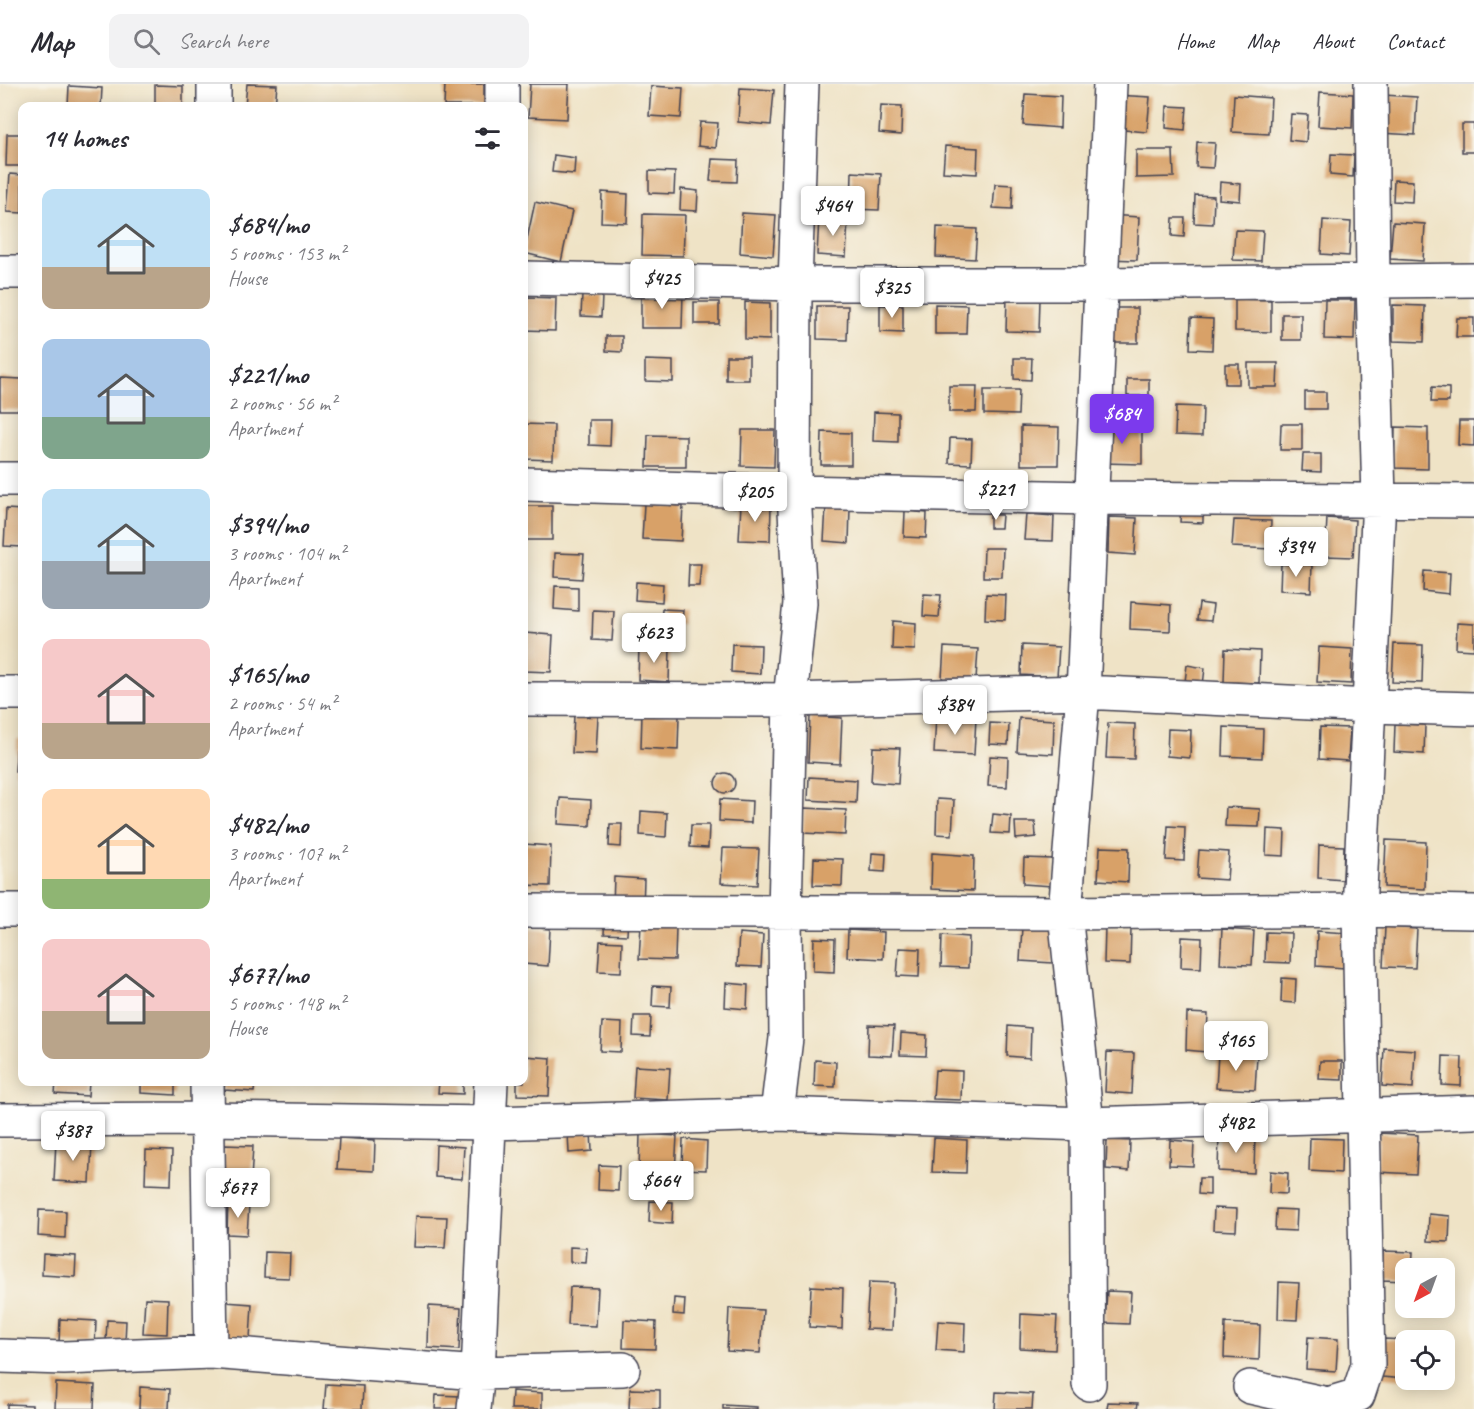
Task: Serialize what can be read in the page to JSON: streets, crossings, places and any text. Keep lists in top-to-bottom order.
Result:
{
  "north": "bottom left",
  "page": {
    "header": "Map",
    "search": "Search here",
    "nav": [
      "Home",
      "Map",
      "About",
      "Contact"
    ],
    "heading": "14 homes",
    "list": [
      {
        "name": "$684/mo",
        "note": "5 rooms · 153 m² · House"
      },
      {
        "name": "$221/mo",
        "note": "2 rooms · 56 m² · Apartment"
      },
      {
        "name": "$394/mo",
        "note": "3 rooms · 104 m² · Apartment"
      },
      {
        "name": "$165/mo",
        "note": "2 rooms · 54 m² · Apartment"
      },
      {
        "name": "$482/mo",
        "note": "3 rooms · 107 m² · Apartment"
      },
      {
        "name": "$677/mo",
        "note": "5 rooms · 148 m² · House"
      }
    ],
    "price": [
      "$464",
      "$425",
      "$325",
      "$684",
      "$221",
      "$205",
      "$394",
      "$623",
      "$384",
      "$165",
      "$482",
      "$387",
      "$664",
      "$677"
    ]
  }
}
